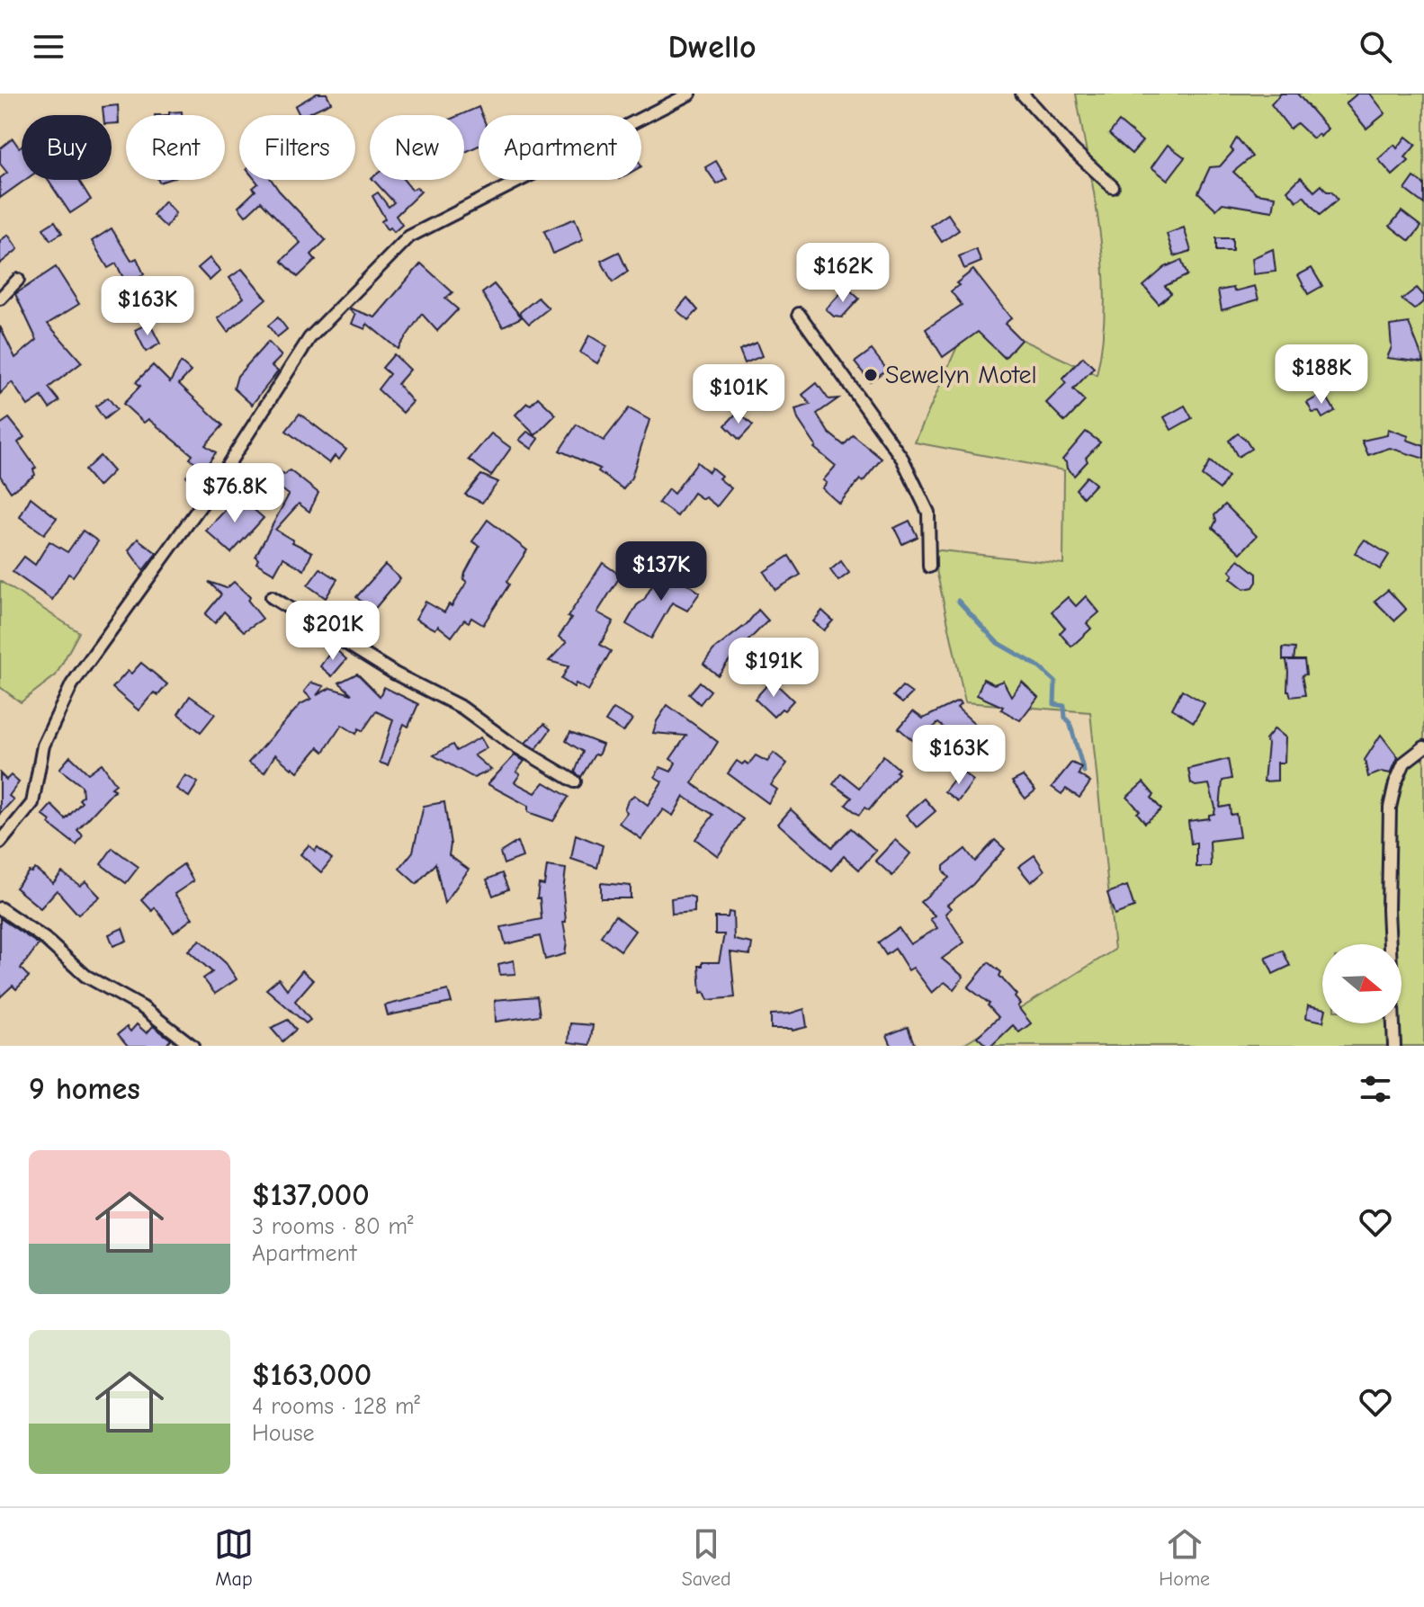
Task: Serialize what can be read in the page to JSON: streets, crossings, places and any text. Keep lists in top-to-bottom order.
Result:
{
  "places": ["Sewelyn Motel"],
  "north": "right",
  "page": {
    "header": "Dwello",
    "chip": [
      "Buy",
      "Rent",
      "Filters",
      "New",
      "Apartment"
    ],
    "price": [
      "$162K",
      "$163K",
      "$188K",
      "$101K",
      "$76.8K",
      "$137K",
      "$201K",
      "$191K",
      "$163K"
    ],
    "heading": "9 homes",
    "list": [
      {
        "name": "$137,000",
        "note": "3 rooms · 80 m² · Apartment"
      },
      {
        "name": "$163,000",
        "note": "4 rooms · 128 m² · House"
      }
    ],
    "tabs": ["Map", "Saved", "Home"]
  }
}
